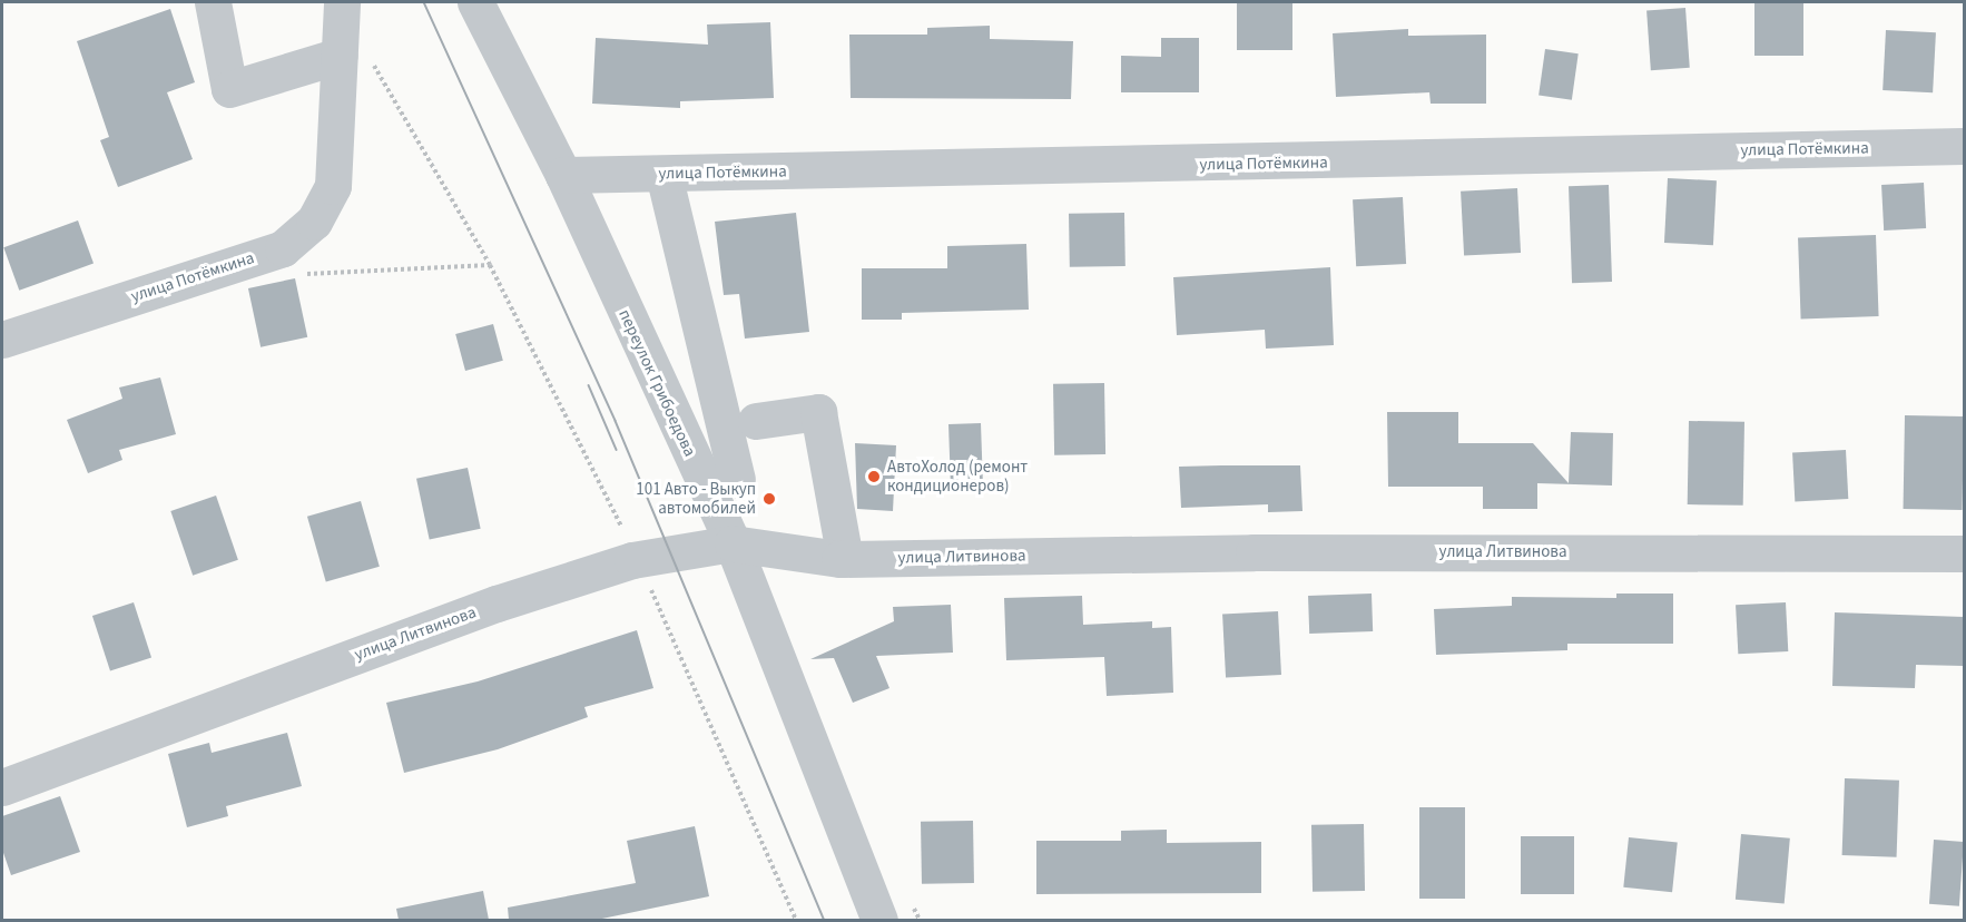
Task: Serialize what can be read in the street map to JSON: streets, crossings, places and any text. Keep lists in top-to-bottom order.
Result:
{
  "streets": {
    "street": ["улица Потёмкина", "переулок Грибоедова", "улица Литвинова"]
  },
  "crossings": [
    ["улица Потёмкина", "переулок Грибоедова"],
    ["переулок Грибоедова", "улица Литвинова"]
  ],
  "places": ["АвтоХолод (ремонт кондиционеров)", "101 Авто - Выкуп автомобилей"]
}
